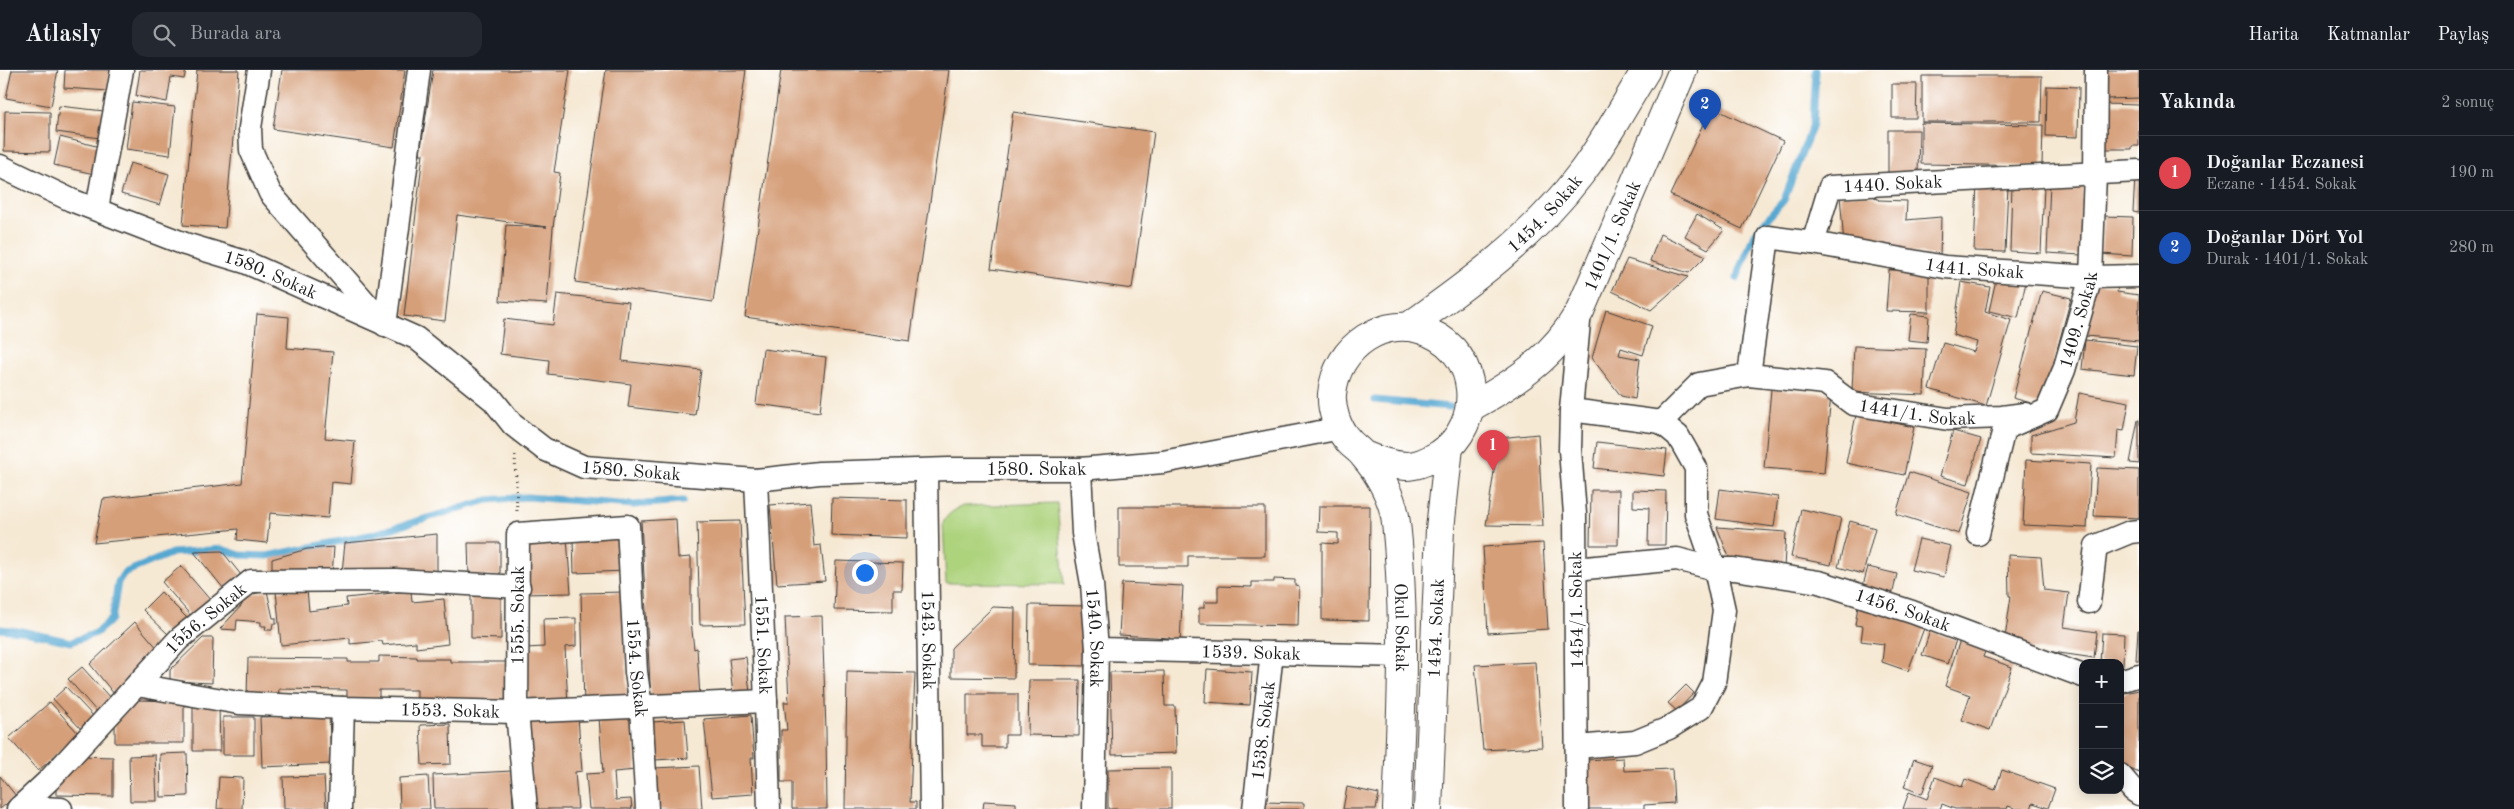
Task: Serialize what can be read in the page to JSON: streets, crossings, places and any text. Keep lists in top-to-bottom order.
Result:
{
  "streets": {
    "main road": ["1454. Sokak", "1401/1. Sokak", "Okul Sokak"],
    "street": [
      "1440. Sokak",
      "1441. Sokak",
      "1580. Sokak",
      "1409. Sokak",
      "1441/1. Sokak",
      "1454/1. Sokak",
      "1456. Sokak",
      "1555. Sokak",
      "1556. Sokak",
      "1540. Sokak",
      "1543. Sokak",
      "1551. Sokak",
      "1539. Sokak",
      "1554. Sokak",
      "1553. Sokak",
      "1538. Sokak"
    ]
  },
  "crossings": [
    ["1440. Sokak", "1441. Sokak"],
    ["1440. Sokak", "1409. Sokak"],
    ["1454. Sokak", "1580. Sokak"],
    ["1454. Sokak", "Okul Sokak"],
    ["1401/1. Sokak", "1454/1. Sokak"],
    ["1441. Sokak", "1409. Sokak"],
    ["1580. Sokak", "Okul Sokak"],
    ["1580. Sokak", "1540. Sokak"],
    ["1580. Sokak", "1543. Sokak"],
    ["1580. Sokak", "1551. Sokak"],
    ["1409. Sokak", "1441/1. Sokak"],
    ["1454/1. Sokak", "1456. Sokak"],
    ["1555. Sokak", "1556. Sokak"],
    ["1555. Sokak", "1554. Sokak"],
    ["1555. Sokak", "1553. Sokak"],
    ["1556. Sokak", "1553. Sokak"],
    ["Okul Sokak", "1539. Sokak"],
    ["1540. Sokak", "1539. Sokak"],
    ["1551. Sokak", "1553. Sokak"],
    ["1539. Sokak", "1538. Sokak"],
    ["1554. Sokak", "1553. Sokak"]
  ],
  "page": {
    "header": "Atlasly",
    "search": "Burada ara",
    "nav": ["Harita", "Katmanlar", "Paylaş"],
    "heading": ["Yakında", "2 sonuç"],
    "pins": ["2", "1"],
    "list": [
      {
        "mark": "1",
        "name": "Doğanlar Eczanesi",
        "note": "Eczane · 1454. Sokak",
        "value": "190 m"
      },
      {
        "mark": "2",
        "name": "Doğanlar Dört Yol",
        "note": "Durak · 1401/1. Sokak",
        "value": "280 m"
      }
    ],
    "map_buttons": ["+", "−"]
  }
}
